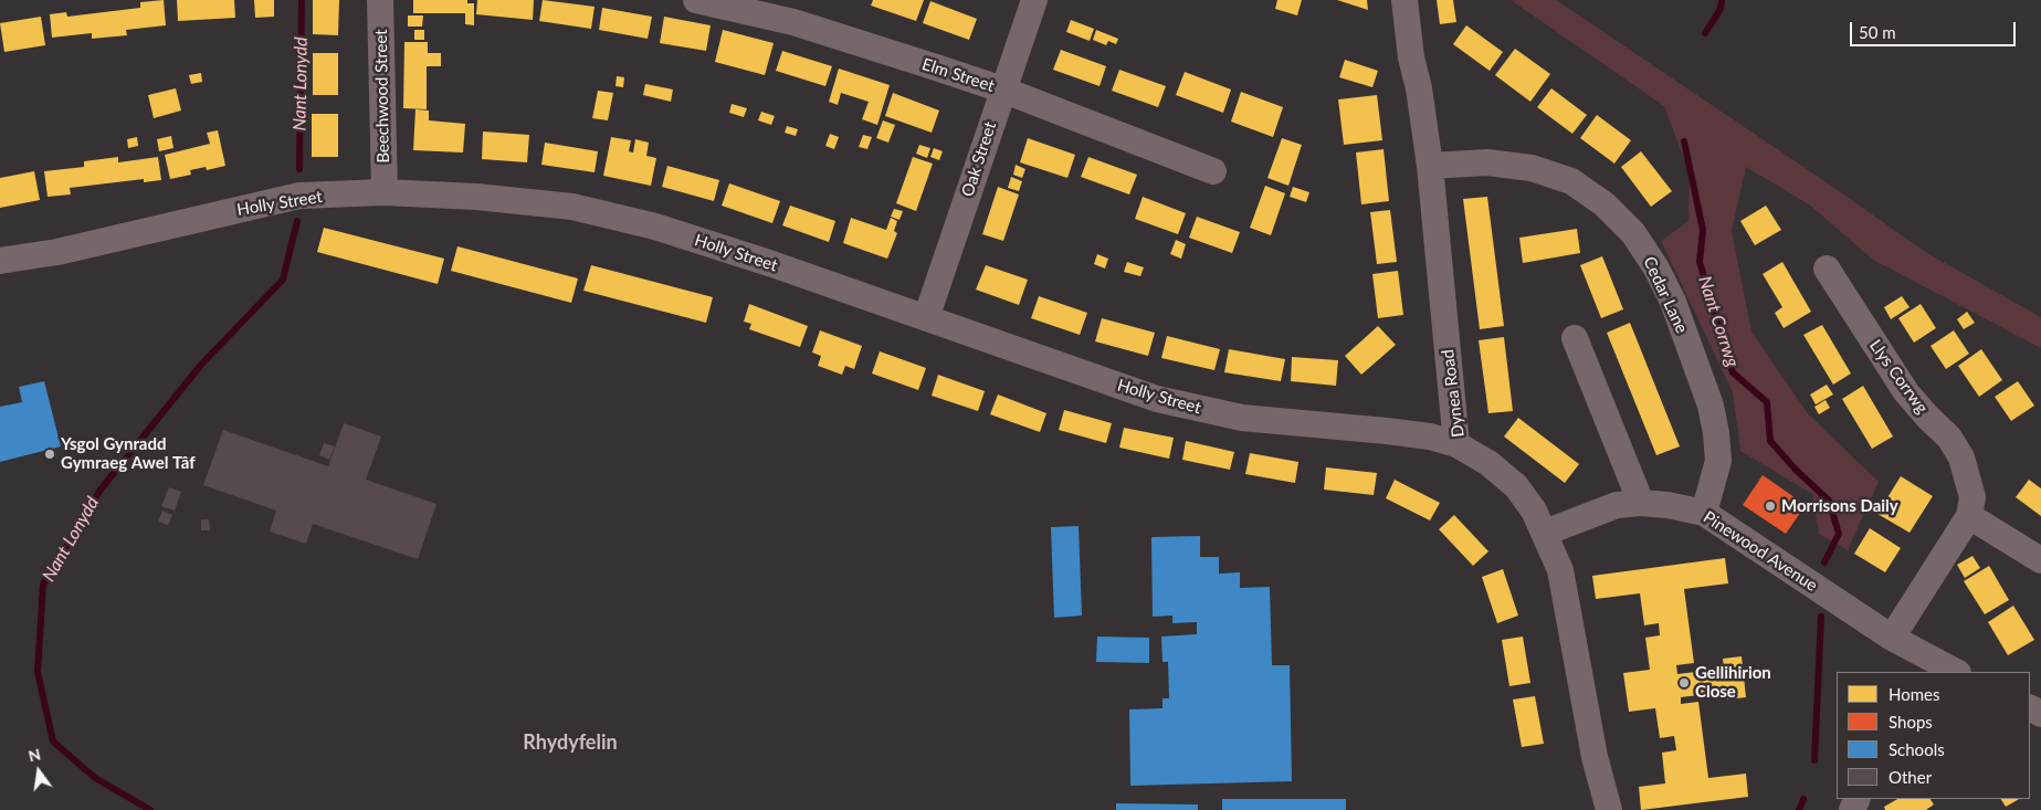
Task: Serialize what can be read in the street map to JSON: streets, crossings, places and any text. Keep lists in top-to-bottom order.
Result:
{
  "streets": {
    "street": [
      "Elm Street",
      "Beechwood Street",
      "Oak Street",
      "Holly Street",
      "Cedar Lane",
      "Llys Corrwg",
      "Dynea Road",
      "Pinewood Avenue"
    ]
  },
  "crossings": [
    ["Elm Street", "Oak Street"],
    ["Beechwood Street", "Holly Street"],
    ["Oak Street", "Holly Street"],
    ["Holly Street", "Dynea Road"],
    ["Cedar Lane", "Dynea Road"],
    ["Cedar Lane", "Pinewood Avenue"],
    ["Dynea Road", "Pinewood Avenue"]
  ],
  "districts": ["Rhydyfelin"],
  "water": ["Nant Lonydd", "Nant Corrwg"],
  "places": ["Ysgol Gynradd Gymraeg Awel Tâf", "Morrisons Daily", "Gellihirion Close"],
  "legend": [
    "Homes",
    "Shops",
    "Schools",
    "Other"
  ],
  "scale_bar": "50 m",
  "north": "top"
}
